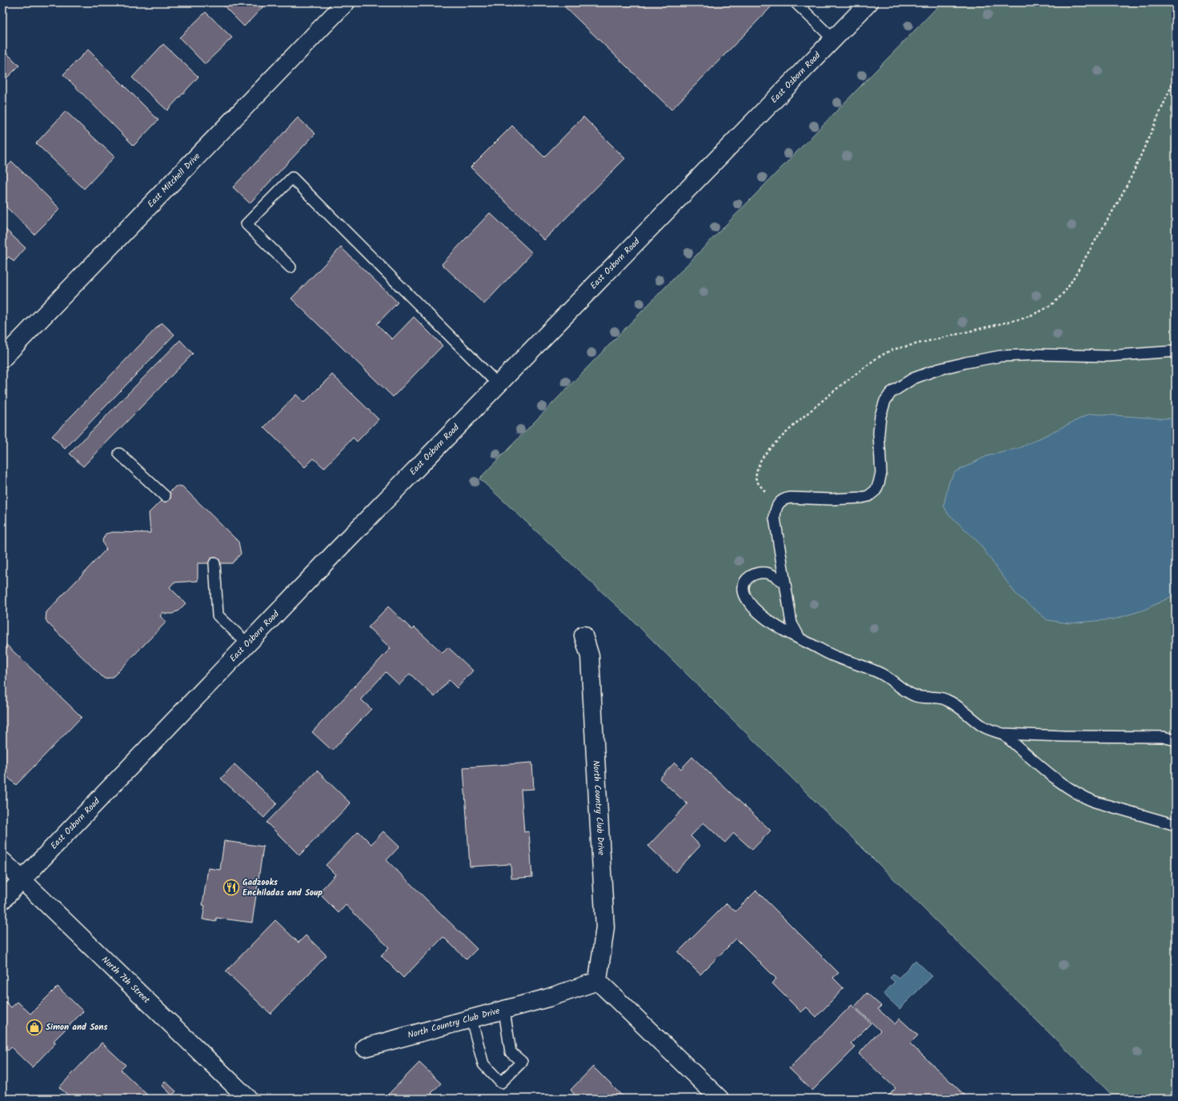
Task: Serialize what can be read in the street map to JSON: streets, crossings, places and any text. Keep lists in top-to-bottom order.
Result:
{
  "streets": {
    "main road": [
      "East Osborn Road",
      "East Mitchell Drive",
      "North Country Club Drive",
      "North 7th Street"
    ]
  },
  "crossings": [
    ["East Osborn Road", "North 7th Street"]
  ],
  "places": {
    "restaurant": ["Gadzooks Enchiladas and Soup"],
    "shop": ["Simon and Sons"]
  }
}
